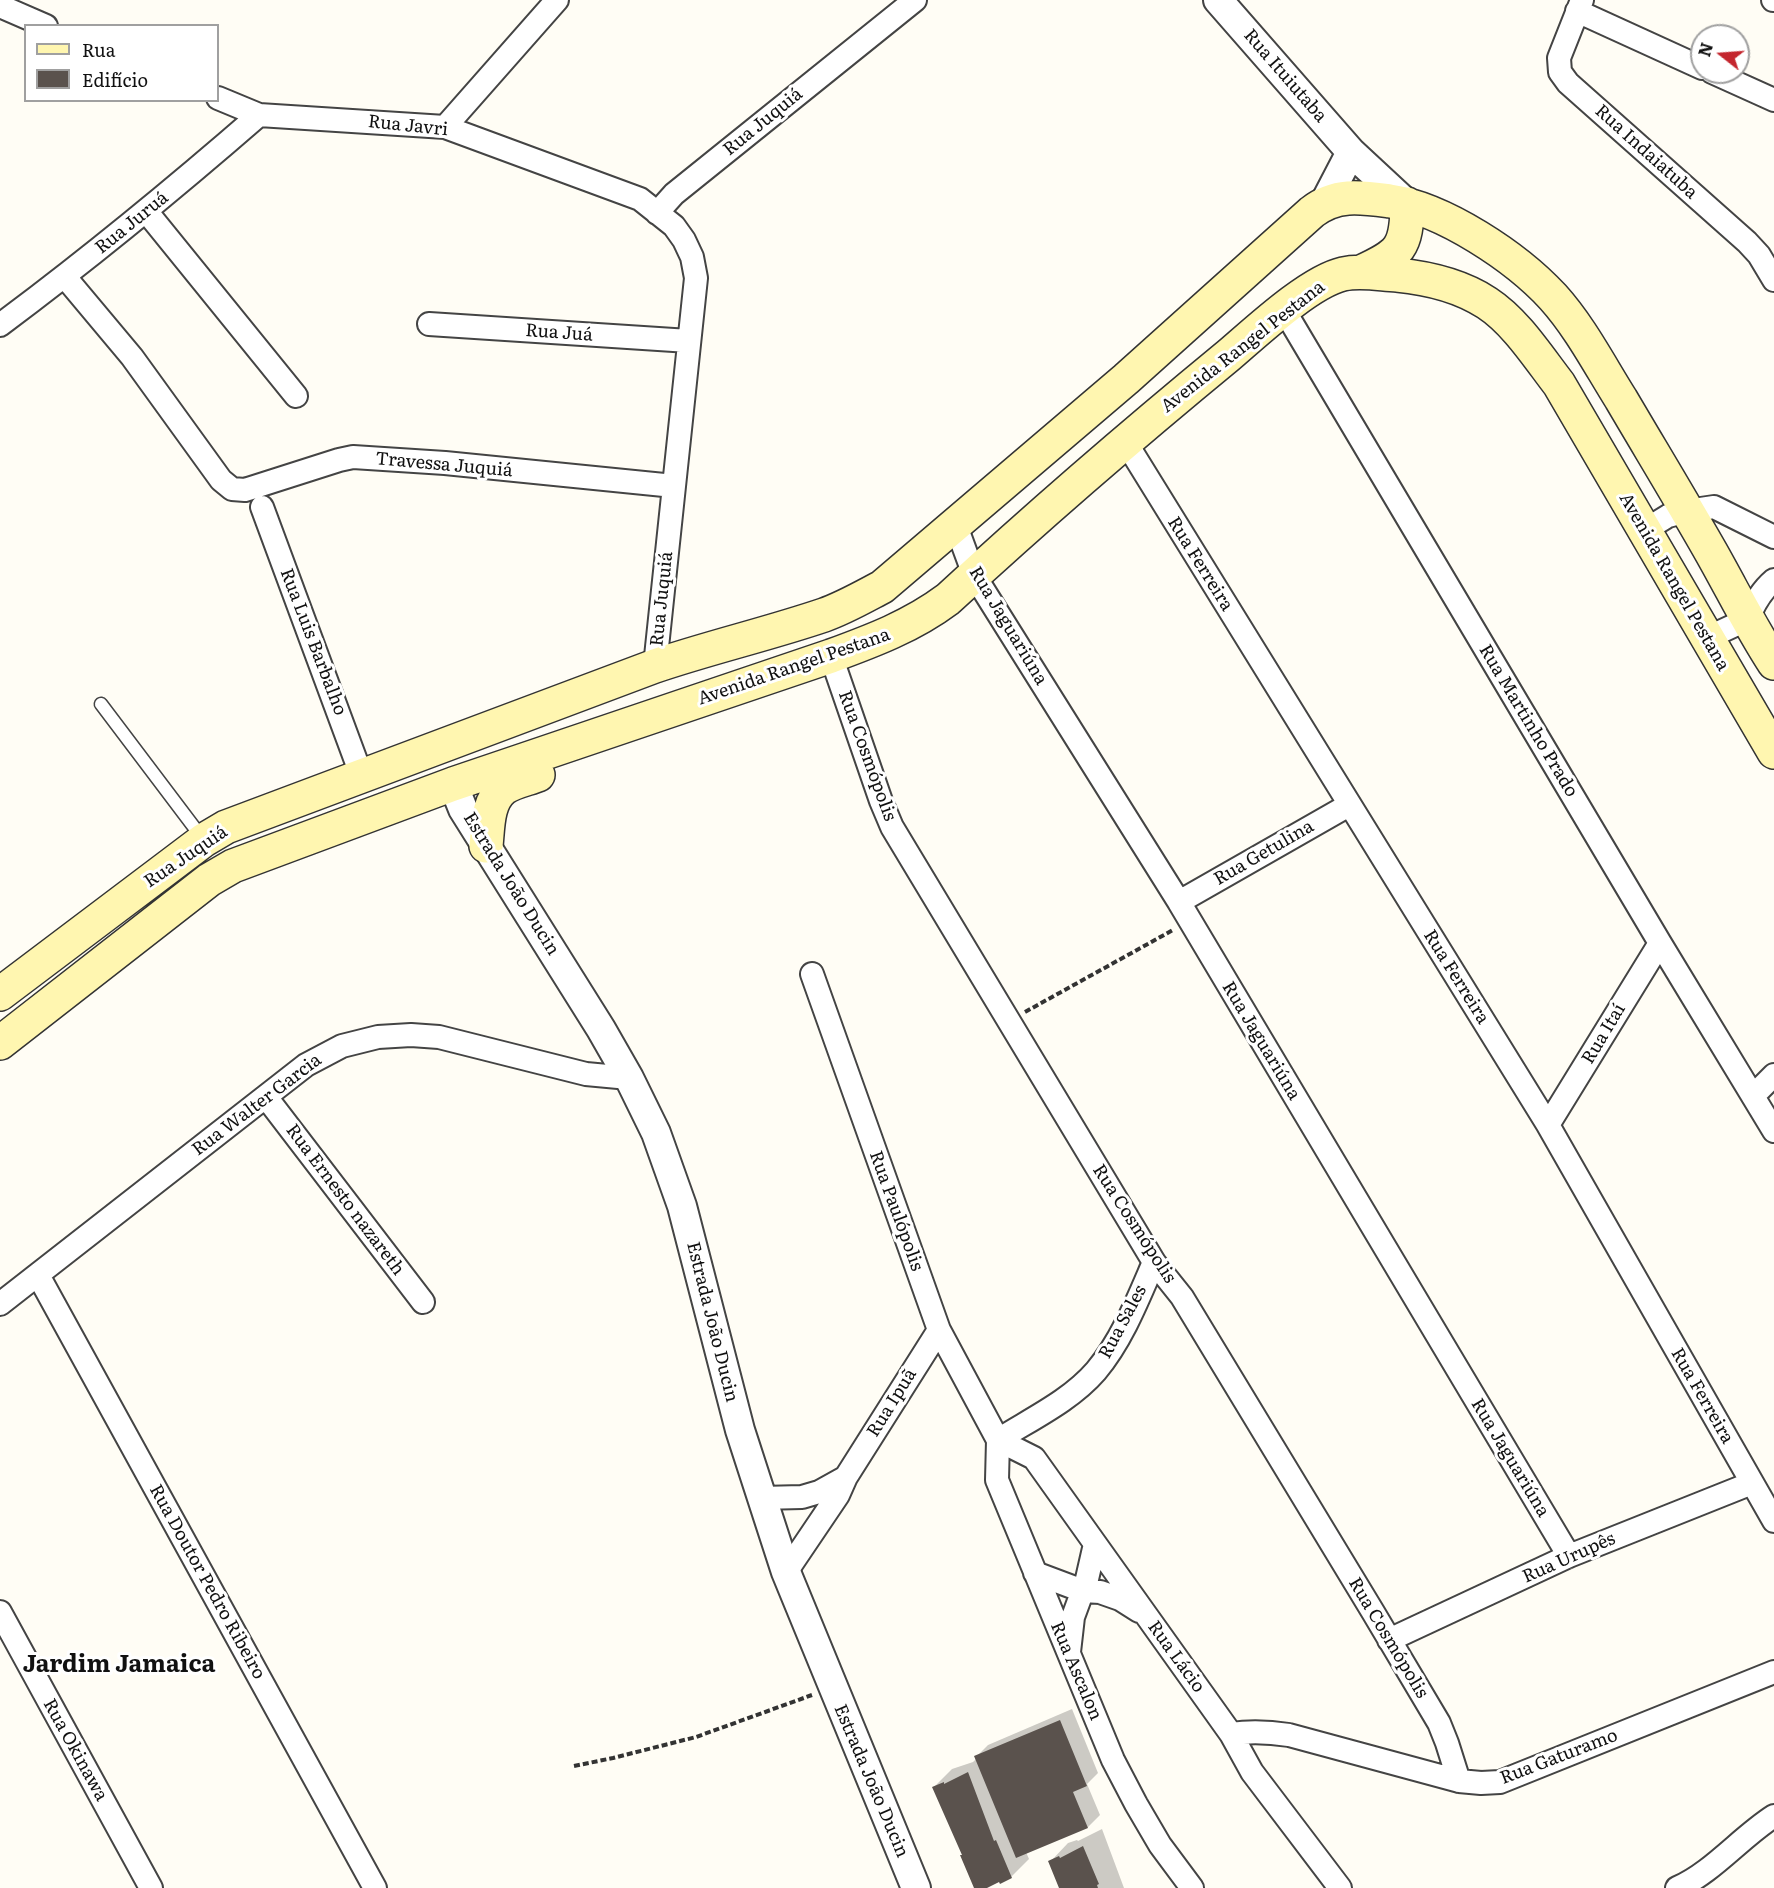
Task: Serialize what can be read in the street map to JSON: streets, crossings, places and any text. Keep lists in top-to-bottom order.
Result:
{
  "streets": {
    "main road": ["Rua Juquiá", "Avenida Rangel Pestana"],
    "street": [
      "Rua Ituiutaba",
      "Rua Javri",
      "Rua Indaiatuba",
      "Rua Juruá",
      "Rua Juá",
      "Travessa Juquiá",
      "Rua Ferreira",
      "Rua Jaguariúna",
      "Rua Luis Barbalho",
      "Rua Martinho Prado",
      "Rua Cosmópolis",
      "Rua Getulina",
      "Estrada João Ducin",
      "Rua Itaí",
      "Rua Walter Garcia",
      "Rua Ernesto nazareth",
      "Rua Paulópolis",
      "Rua Sales",
      "Rua Ipuã",
      "Rua Urupês",
      "Rua Doutor Pedro Ribeiro",
      "Rua Lácio",
      "Rua Ascalon",
      "Rua Okinawa",
      "Rua Gaturamo"
    ]
  },
  "crossings": [
    ["Rua Juquiá", "Rua Javri"],
    ["Rua Juquiá", "Rua Juá"],
    ["Rua Juquiá", "Avenida Rangel Pestana"],
    ["Rua Juquiá", "Travessa Juquiá"],
    ["Rua Juquiá", "Rua Luis Barbalho"],
    ["Rua Juquiá", "Estrada João Ducin"],
    ["Rua Javri", "Rua Juruá"],
    ["Rua Juruá", "Travessa Juquiá"],
    ["Avenida Rangel Pestana", "Rua Ferreira"],
    ["Avenida Rangel Pestana", "Rua Jaguariúna"],
    ["Avenida Rangel Pestana", "Rua Martinho Prado"],
    ["Avenida Rangel Pestana", "Rua Cosmópolis"],
    ["Rua Ferreira", "Rua Getulina"],
    ["Rua Ferreira", "Rua Itaí"],
    ["Rua Ferreira", "Rua Urupês"],
    ["Rua Jaguariúna", "Rua Getulina"],
    ["Rua Jaguariúna", "Rua Urupês"],
    ["Rua Martinho Prado", "Rua Itaí"],
    ["Rua Cosmópolis", "Rua Sales"],
    ["Rua Cosmópolis", "Rua Urupês"],
    ["Rua Cosmópolis", "Rua Gaturamo"],
    ["Estrada João Ducin", "Rua Walter Garcia"],
    ["Estrada João Ducin", "Rua Ipuã"],
    ["Rua Walter Garcia", "Rua Ernesto nazareth"],
    ["Rua Walter Garcia", "Rua Doutor Pedro Ribeiro"],
    ["Rua Paulópolis", "Rua Sales"],
    ["Rua Paulópolis", "Rua Ipuã"],
    ["Rua Paulópolis", "Rua Lácio"],
    ["Rua Paulópolis", "Rua Ascalon"],
    ["Rua Sales", "Rua Lácio"],
    ["Rua Sales", "Rua Ascalon"],
    ["Rua Lácio", "Rua Ascalon"],
    ["Rua Lácio", "Rua Gaturamo"]
  ],
  "districts": ["Jardim Jamaica"],
  "legend": ["Rua", "Edifício"],
  "north": "left"
}
